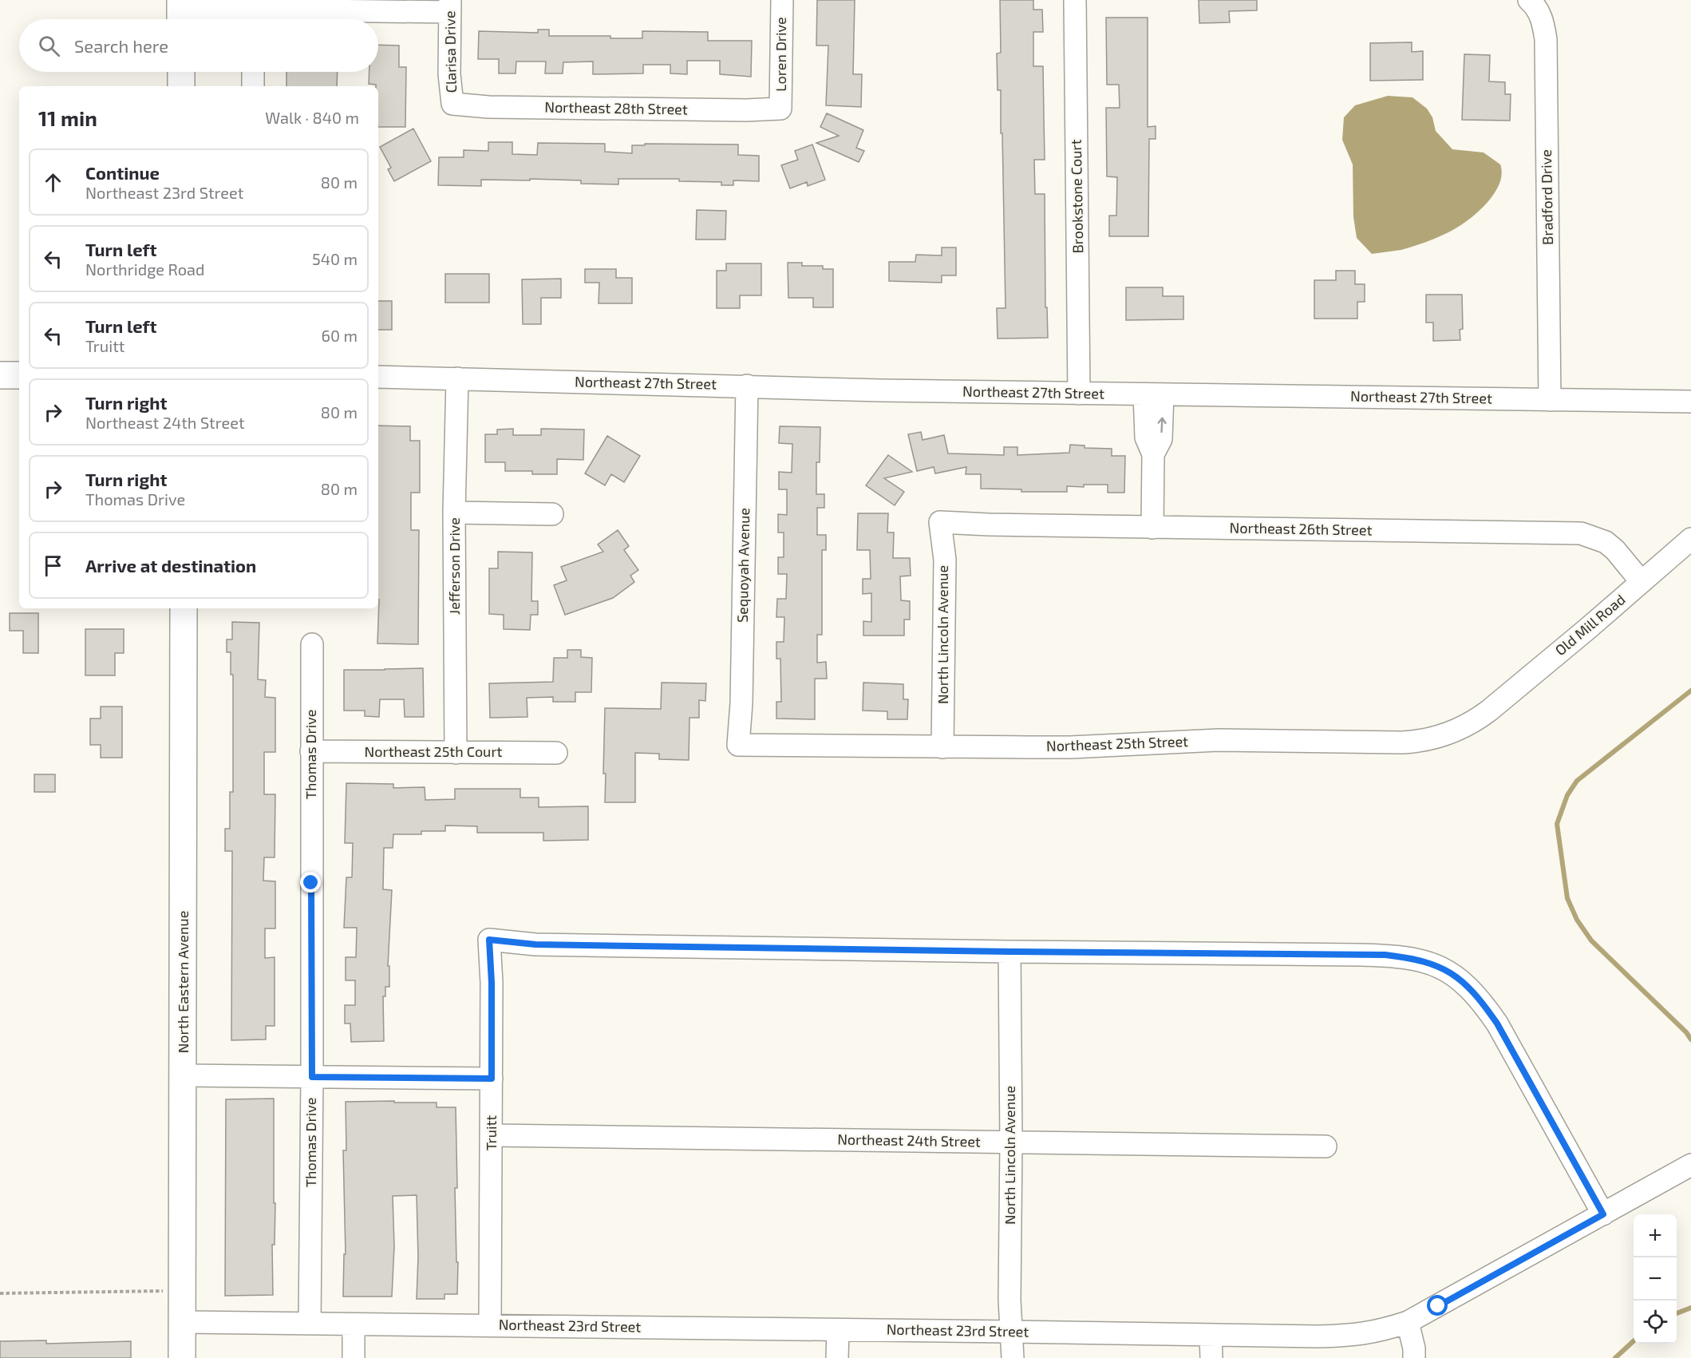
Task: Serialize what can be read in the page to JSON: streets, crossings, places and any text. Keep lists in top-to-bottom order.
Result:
{
  "streets": {
    "main road": ["North Eastern Avenue"],
    "street": [
      "Clarisa Drive",
      "Loren Drive",
      "Northeast 28th Street",
      "Brookstone Court",
      "Bradford Drive",
      "Northeast 27th Street",
      "Northeast 26th Street",
      "Sequoyah Avenue",
      "Jefferson Drive",
      "Old Mill Road",
      "North Lincoln Avenue",
      "Northeast 25th Street",
      "Northeast 25th Court",
      "Thomas Drive",
      "Truitt",
      "Northeast 24th Street",
      "Northeast 23rd Street"
    ]
  },
  "crossings": [
    ["Clarisa Drive", "Northeast 28th Street"],
    ["Loren Drive", "Northeast 28th Street"],
    ["Brookstone Court", "Northeast 27th Street"],
    ["Bradford Drive", "Northeast 27th Street"],
    ["Northeast 27th Street", "Sequoyah Avenue"],
    ["Northeast 27th Street", "Jefferson Drive"],
    ["Northeast 26th Street", "Old Mill Road"],
    ["Northeast 26th Street", "North Lincoln Avenue"],
    ["Sequoyah Avenue", "Northeast 25th Street"],
    ["Jefferson Drive", "Northeast 25th Court"],
    ["Old Mill Road", "Northeast 25th Street"],
    ["North Lincoln Avenue", "Northeast 25th Street"],
    ["North Lincoln Avenue", "Truitt"],
    ["North Lincoln Avenue", "Northeast 24th Street"],
    ["North Lincoln Avenue", "Northeast 23rd Street"],
    ["Northeast 25th Court", "Thomas Drive"],
    ["Thomas Drive", "Northeast 23rd Street"],
    ["North Eastern Avenue", "Northeast 23rd Street"],
    ["Truitt", "Northeast 24th Street"],
    ["Truitt", "Northeast 23rd Street"]
  ],
  "page": {
    "search": "Search here",
    "heading": ["11 min", "Walk · 840 m"],
    "list": [
      ["Continue", "Northeast 23rd Street", "80 m"],
      ["Turn left", "Northridge Road", "540 m"],
      ["Turn left", "Truitt", "60 m"],
      ["Turn right", "Northeast 24th Street", "80 m"],
      ["Turn right", "Thomas Drive", "80 m"],
      "Arrive at destination"
    ],
    "map_buttons": ["+", "−"]
  }
}
